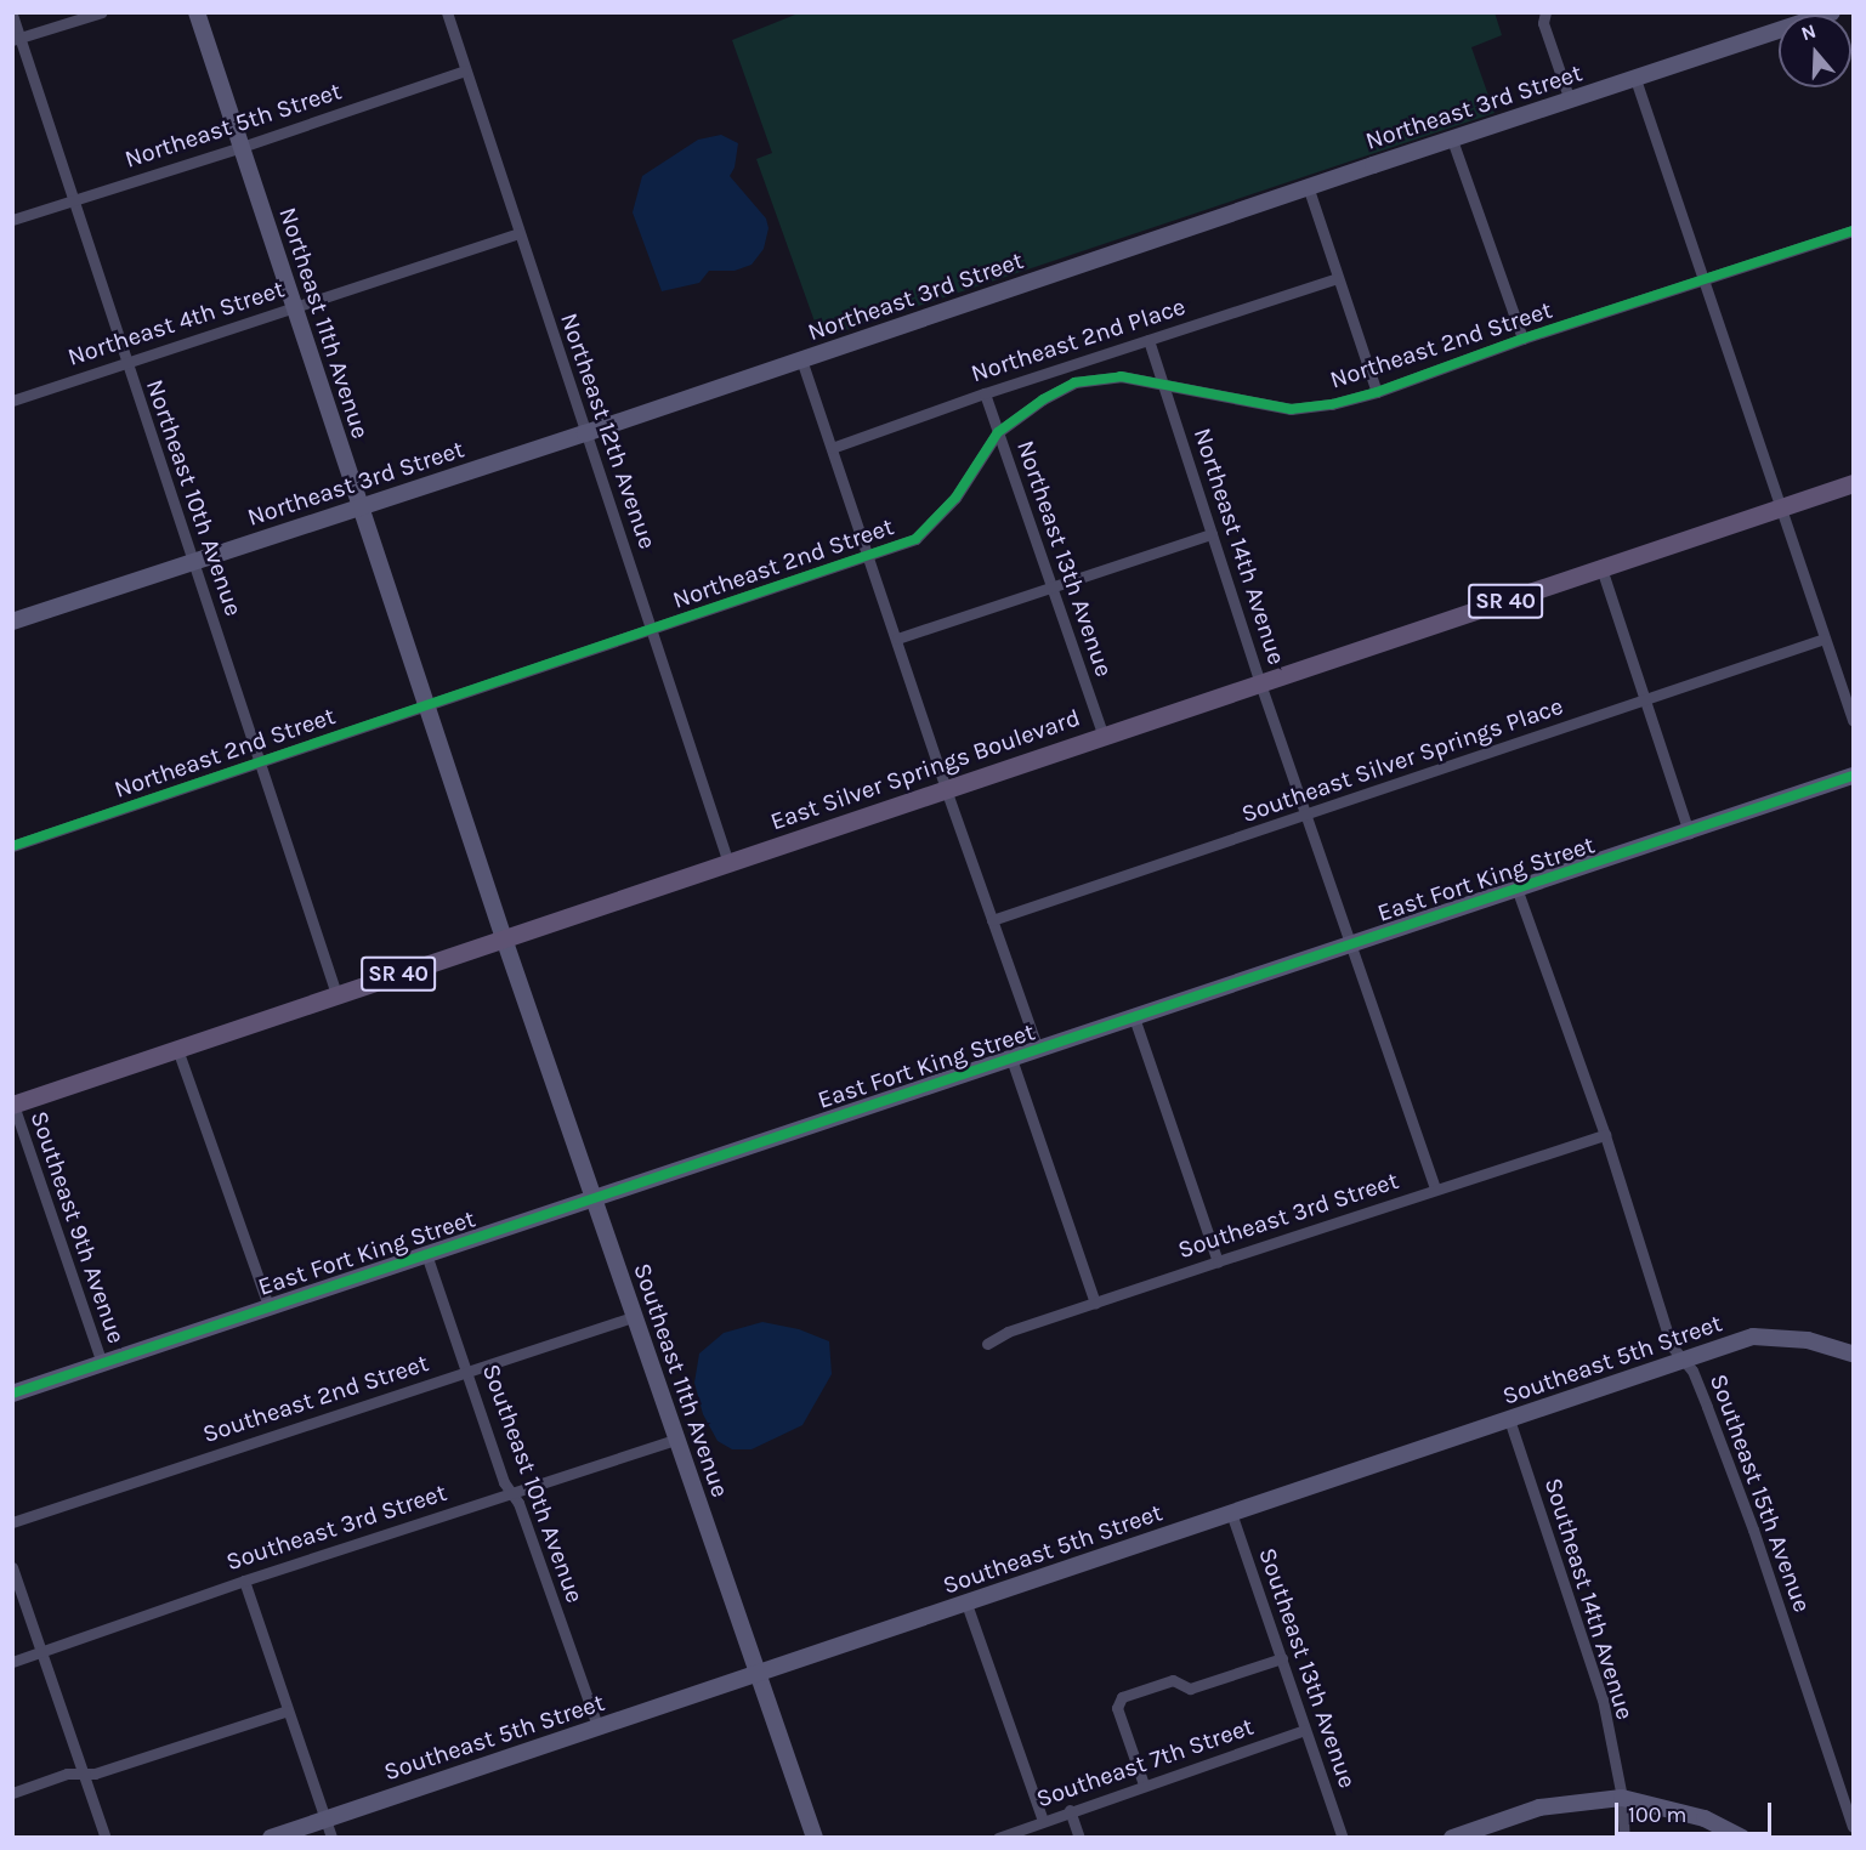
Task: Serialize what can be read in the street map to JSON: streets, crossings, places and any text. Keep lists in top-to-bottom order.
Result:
{
  "streets": {
    "main road": ["SR 40", "East Silver Springs Boulevard"],
    "street": [
      "Northeast 3rd Street",
      "Northeast 5th Street",
      "Northeast 4th Street",
      "Northeast 11th Avenue",
      "Northeast 2nd Place",
      "Northeast 2nd Street",
      "Northeast 12th Avenue",
      "Northeast 10th Avenue",
      "Northeast 14th Avenue",
      "Northeast 13th Avenue",
      "Southeast Silver Springs Place",
      "East Fort King Street",
      "Southeast 3rd Street",
      "Southeast 9th Avenue",
      "Southeast 5th Street",
      "Southeast 11th Avenue",
      "Southeast 2nd Street",
      "Southeast 10th Avenue",
      "Southeast 15th Avenue",
      "Southeast 14th Avenue",
      "Southeast 13th Avenue",
      "Southeast 7th Street"
    ]
  },
  "crossings": [
    ["Northeast 3rd Street", "Northeast 11th Avenue"],
    ["Northeast 3rd Street", "Northeast 12th Avenue"],
    ["Northeast 3rd Street", "Northeast 10th Avenue"],
    ["Northeast 5th Street", "Northeast 11th Avenue"],
    ["Northeast 5th Street", "Northeast 12th Avenue"],
    ["Northeast 5th Street", "Northeast 10th Avenue"],
    ["Northeast 4th Street", "Northeast 11th Avenue"],
    ["Northeast 4th Street", "Northeast 12th Avenue"],
    ["Northeast 4th Street", "Northeast 10th Avenue"],
    ["Northeast 11th Avenue", "Northeast 2nd Street"],
    ["Northeast 11th Avenue", "East Silver Springs Boulevard"],
    ["Northeast 11th Avenue", "Southeast 11th Avenue"],
    ["Northeast 2nd Place", "Northeast 14th Avenue"],
    ["Northeast 2nd Place", "Northeast 13th Avenue"],
    ["Northeast 2nd Street", "Northeast 12th Avenue"],
    ["Northeast 2nd Street", "Northeast 10th Avenue"],
    ["Northeast 2nd Street", "Northeast 14th Avenue"],
    ["Northeast 2nd Street", "Northeast 13th Avenue"],
    ["Northeast 12th Avenue", "East Silver Springs Boulevard"],
    ["Northeast 10th Avenue", "East Silver Springs Boulevard"],
    ["Northeast 14th Avenue", "East Silver Springs Boulevard"],
    ["Northeast 13th Avenue", "East Silver Springs Boulevard"],
    ["East Silver Springs Boulevard", "Southeast 9th Avenue"],
    ["East Silver Springs Boulevard", "Southeast 11th Avenue"],
    ["East Fort King Street", "Southeast 9th Avenue"],
    ["East Fort King Street", "Southeast 11th Avenue"],
    ["East Fort King Street", "Southeast 10th Avenue"],
    ["East Fort King Street", "Southeast 15th Avenue"],
    ["Southeast 3rd Street", "Southeast 11th Avenue"],
    ["Southeast 3rd Street", "Southeast 10th Avenue"],
    ["Southeast 3rd Street", "Southeast 15th Avenue"],
    ["Southeast 5th Street", "Southeast 11th Avenue"],
    ["Southeast 5th Street", "Southeast 10th Avenue"],
    ["Southeast 5th Street", "Southeast 15th Avenue"],
    ["Southeast 5th Street", "Southeast 14th Avenue"],
    ["Southeast 5th Street", "Southeast 13th Avenue"],
    ["Southeast 11th Avenue", "Southeast 2nd Street"],
    ["Southeast 2nd Street", "Southeast 10th Avenue"],
    ["Southeast 13th Avenue", "Southeast 7th Street"]
  ],
  "scale_bar": "100 m",
  "north": "top"
}
